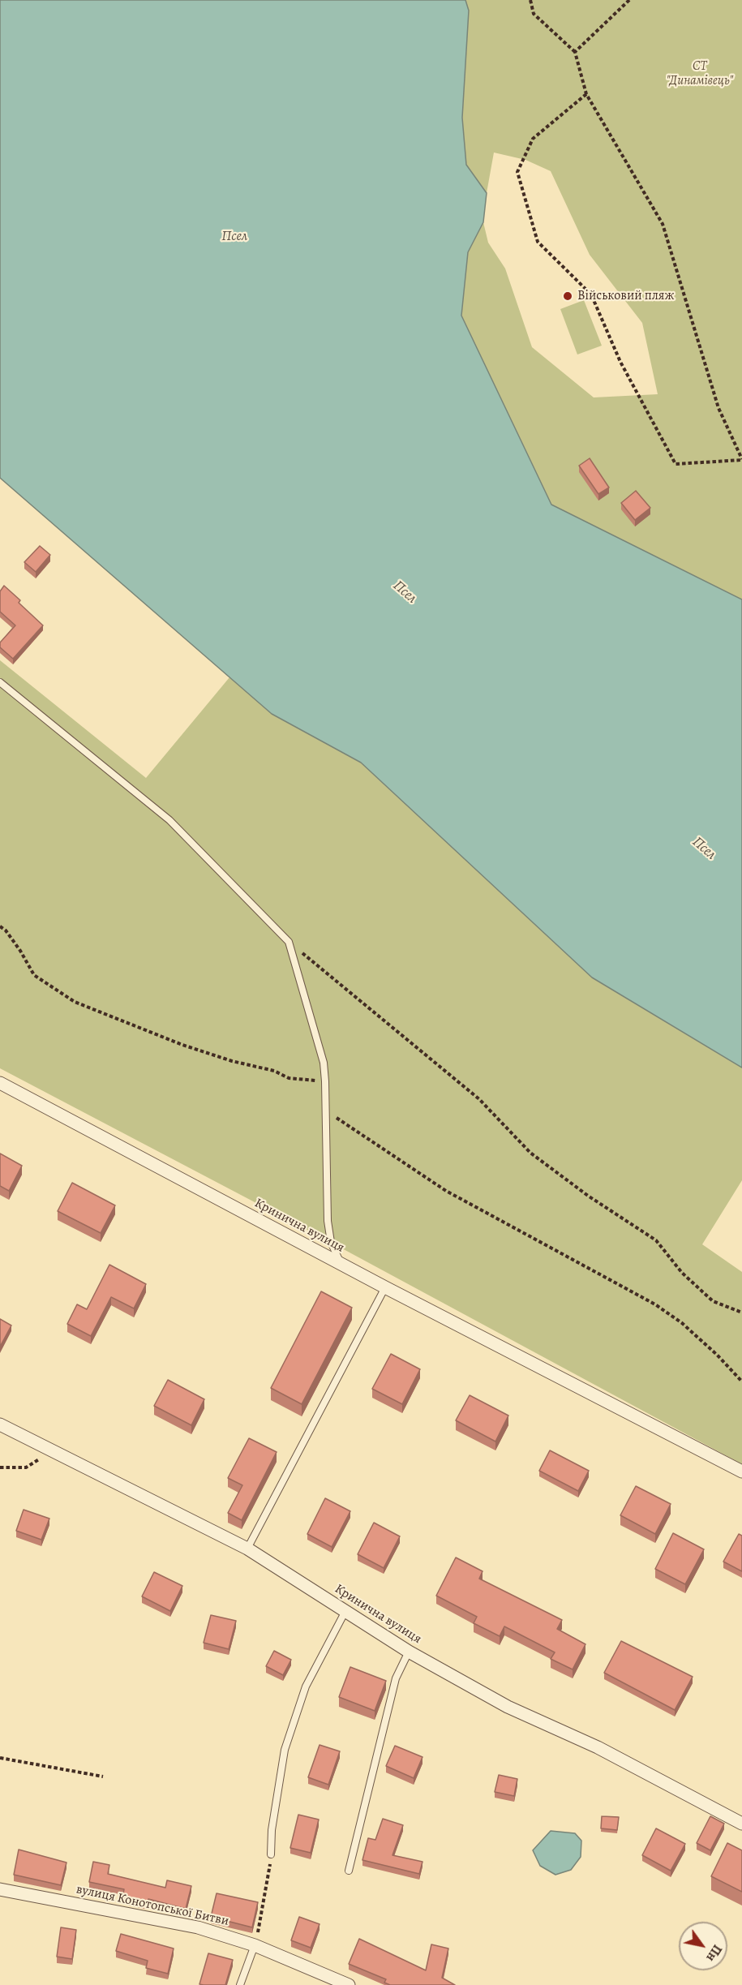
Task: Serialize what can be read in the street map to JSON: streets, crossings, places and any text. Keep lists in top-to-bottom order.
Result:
{
  "streets": {
    "street": ["Кринична вулиця", "вулиця Конотопської Битви"]
  },
  "water": ["Псел"],
  "parks": ["СТ \"Динамівець\""],
  "places": ["Військовий пляж"],
  "north": "bottom right"
}
